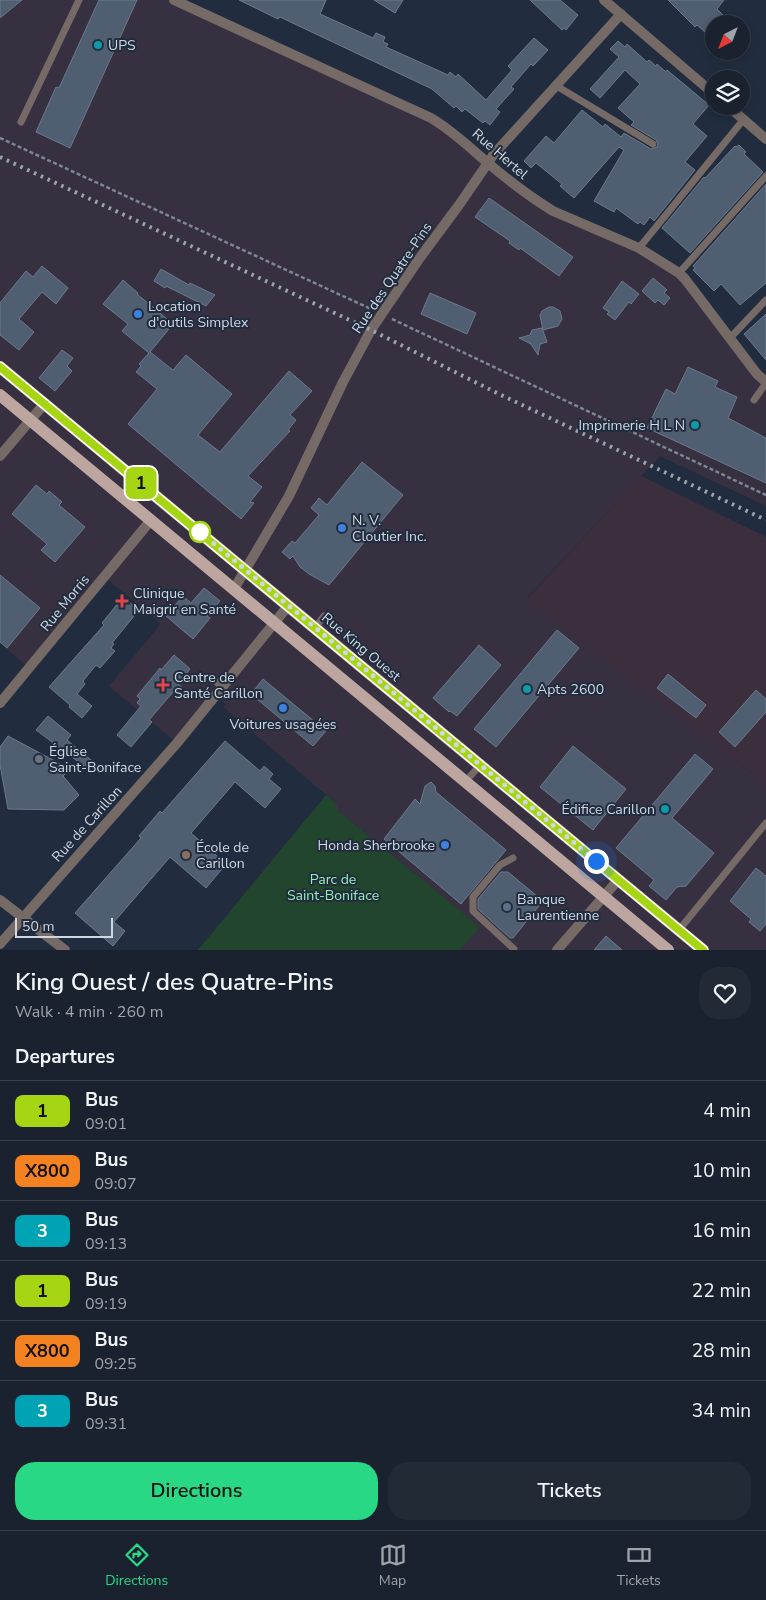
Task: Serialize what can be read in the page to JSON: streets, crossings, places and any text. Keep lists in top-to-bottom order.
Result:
{
  "streets": {
    "main road": ["Rue King Ouest"],
    "street": [
      "Rue Hertel",
      "Rue des Quatre-Pins",
      "Rue Morris",
      "Rue de Carillon"
    ]
  },
  "crossings": [
    ["Rue Hertel", "Rue des Quatre-Pins"],
    ["Rue des Quatre-Pins", "Rue King Ouest"],
    ["Rue King Ouest", "Rue de Carillon"]
  ],
  "parks": ["Parc de Saint-Boniface"],
  "places": {
    "other": [
      "UPS",
      "Location d'outils Simplex",
      "Imprimerie H L N",
      "N. V. Cloutier Inc.",
      "Apts 2600",
      "Voitures usagées",
      "Église Saint-Boniface",
      "Édifice Carillon",
      "Honda Sherbrooke",
      "École de Carillon",
      "Banque Laurentienne"
    ],
    "health": ["Clinique Maigrir en Santé", "Centre de Santé Carillon"]
  },
  "lines": ["bus line 1"],
  "scale_bar": "50 m",
  "north": "bottom left",
  "page": {
    "on_map": "1",
    "scale": "50 m",
    "heading": [
      ["King Ouest / des Quatre-Pins", "Walk · 4 min · 260 m"],
      "Departures"
    ],
    "list": [
      {
        "mark": "1",
        "name": "Bus",
        "note": "09:01",
        "value": "4 min"
      },
      {
        "mark": "X800",
        "name": "Bus",
        "note": "09:07",
        "value": "10 min"
      },
      {
        "mark": "3",
        "name": "Bus",
        "note": "09:13",
        "value": "16 min"
      },
      {
        "mark": "1",
        "name": "Bus",
        "note": "09:19",
        "value": "22 min"
      },
      {
        "mark": "X800",
        "name": "Bus",
        "note": "09:25",
        "value": "28 min"
      },
      {
        "mark": "3",
        "name": "Bus",
        "note": "09:31",
        "value": "34 min"
      }
    ],
    "buttons": ["Directions", "Tickets"],
    "tabs": ["Directions", "Map", "Tickets"]
  }
}
